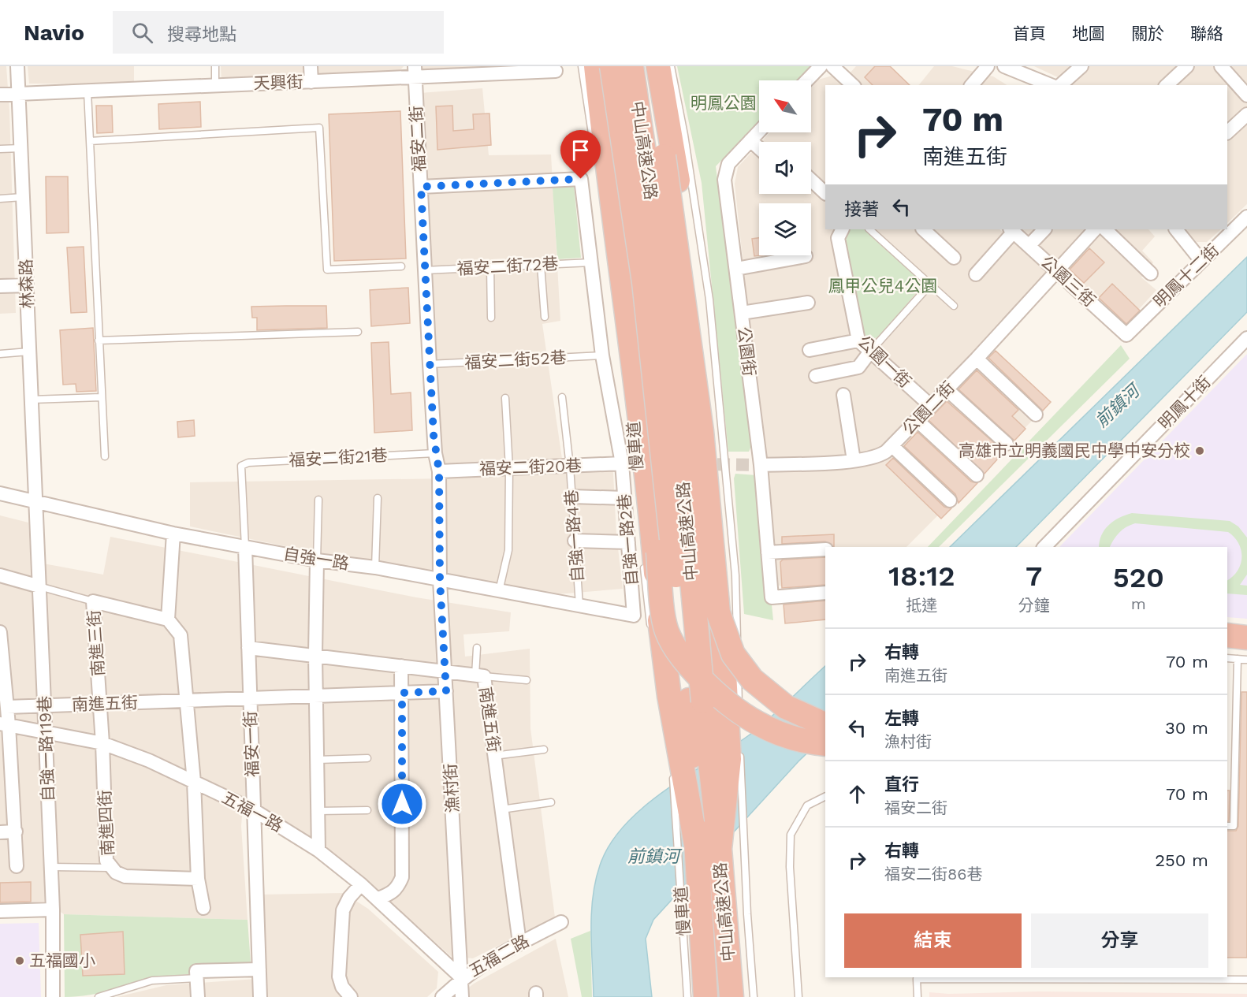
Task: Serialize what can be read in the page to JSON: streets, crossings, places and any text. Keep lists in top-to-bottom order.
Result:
{
  "streets": {
    "highway": ["中山高速公路"],
    "street": [
      "天興街",
      "福安二街",
      "明鳳十二街",
      "公園三街",
      "林森路",
      "公園街",
      "公園一街",
      "明鳳十街",
      "公園二街",
      "福安二街20巷",
      "自強一路2巷",
      "自強一路",
      "南進三街",
      "南進五街",
      "福安一街",
      "自強一路119巷",
      "漁村街",
      "五福一路",
      "南進四街",
      "五福二路"
    ],
    "lane": [
      "福安二街72巷",
      "福安二街52巷",
      "慢車道",
      "福安二街21巷",
      "自強一路4巷"
    ]
  },
  "crossings": [
    ["天興街", "福安二街"],
    ["天興街", "林森路"],
    ["福安二街", "福安二街72巷"],
    ["福安二街", "福安二街52巷"],
    ["福安二街", "福安二街21巷"],
    ["福安二街", "福安二街20巷"],
    ["福安二街", "自強一路2巷"],
    ["福安二街", "自強一路"],
    ["福安二街", "漁村街"],
    ["中山高速公路", "慢車道"],
    ["福安二街72巷", "自強一路2巷"],
    ["明鳳十二街", "公園三街"],
    ["公園三街", "公園二街"],
    ["林森路", "自強一路"],
    ["林森路", "自強一路119巷"],
    ["公園街", "公園二街"],
    ["福安二街52巷", "自強一路2巷"],
    ["公園一街", "公園二街"],
    ["福安二街21巷", "自強一路"],
    ["福安二街21巷", "福安一街"],
    ["福安二街20巷", "自強一路4巷"],
    ["福安二街20巷", "自強一路2巷"],
    ["自強一路4巷", "自強一路"],
    ["自強一路2巷", "自強一路"],
    ["自強一路", "福安一街"],
    ["自強一路", "自強一路119巷"],
    ["自強一路", "漁村街"],
    ["南進三街", "南進五街"],
    ["南進三街", "南進四街"],
    ["南進五街", "福安一街"],
    ["南進五街", "自強一路119巷"],
    ["南進五街", "漁村街"],
    ["南進五街", "南進四街"],
    ["南進五街", "五福二路"],
    ["福安一街", "五福一路"],
    ["自強一路119巷", "五福一路"],
    ["漁村街", "五福一路"],
    ["漁村街", "五福二路"],
    ["五福一路", "南進四街"],
    ["五福一路", "五福二路"]
  ],
  "water": ["前鎮河"],
  "parks": ["明鳳公園", "鳳甲公兒4公園"],
  "places": ["高雄市立明義國民中學中安分校", "五福國小"],
  "north": "top left",
  "page": {
    "header": "Navio",
    "search": "搜尋地點",
    "nav": [
      "首頁",
      "地圖",
      "關於",
      "聯絡"
    ],
    "turn": ["70 m", "南進五街"],
    "then": "接著",
    "eta": [
      "18:12",
      "抵達",
      "7",
      "分鐘",
      "520",
      "m"
    ],
    "list": [
      {
        "name": "右轉",
        "note": "南進五街",
        "value": "70 m"
      },
      {
        "name": "左轉",
        "note": "漁村街",
        "value": "30 m"
      },
      {
        "name": "直行",
        "note": "福安二街",
        "value": "70 m"
      },
      {
        "name": "右轉",
        "note": "福安二街86巷",
        "value": "250 m"
      }
    ],
    "buttons": ["結束", "分享"]
  }
}
